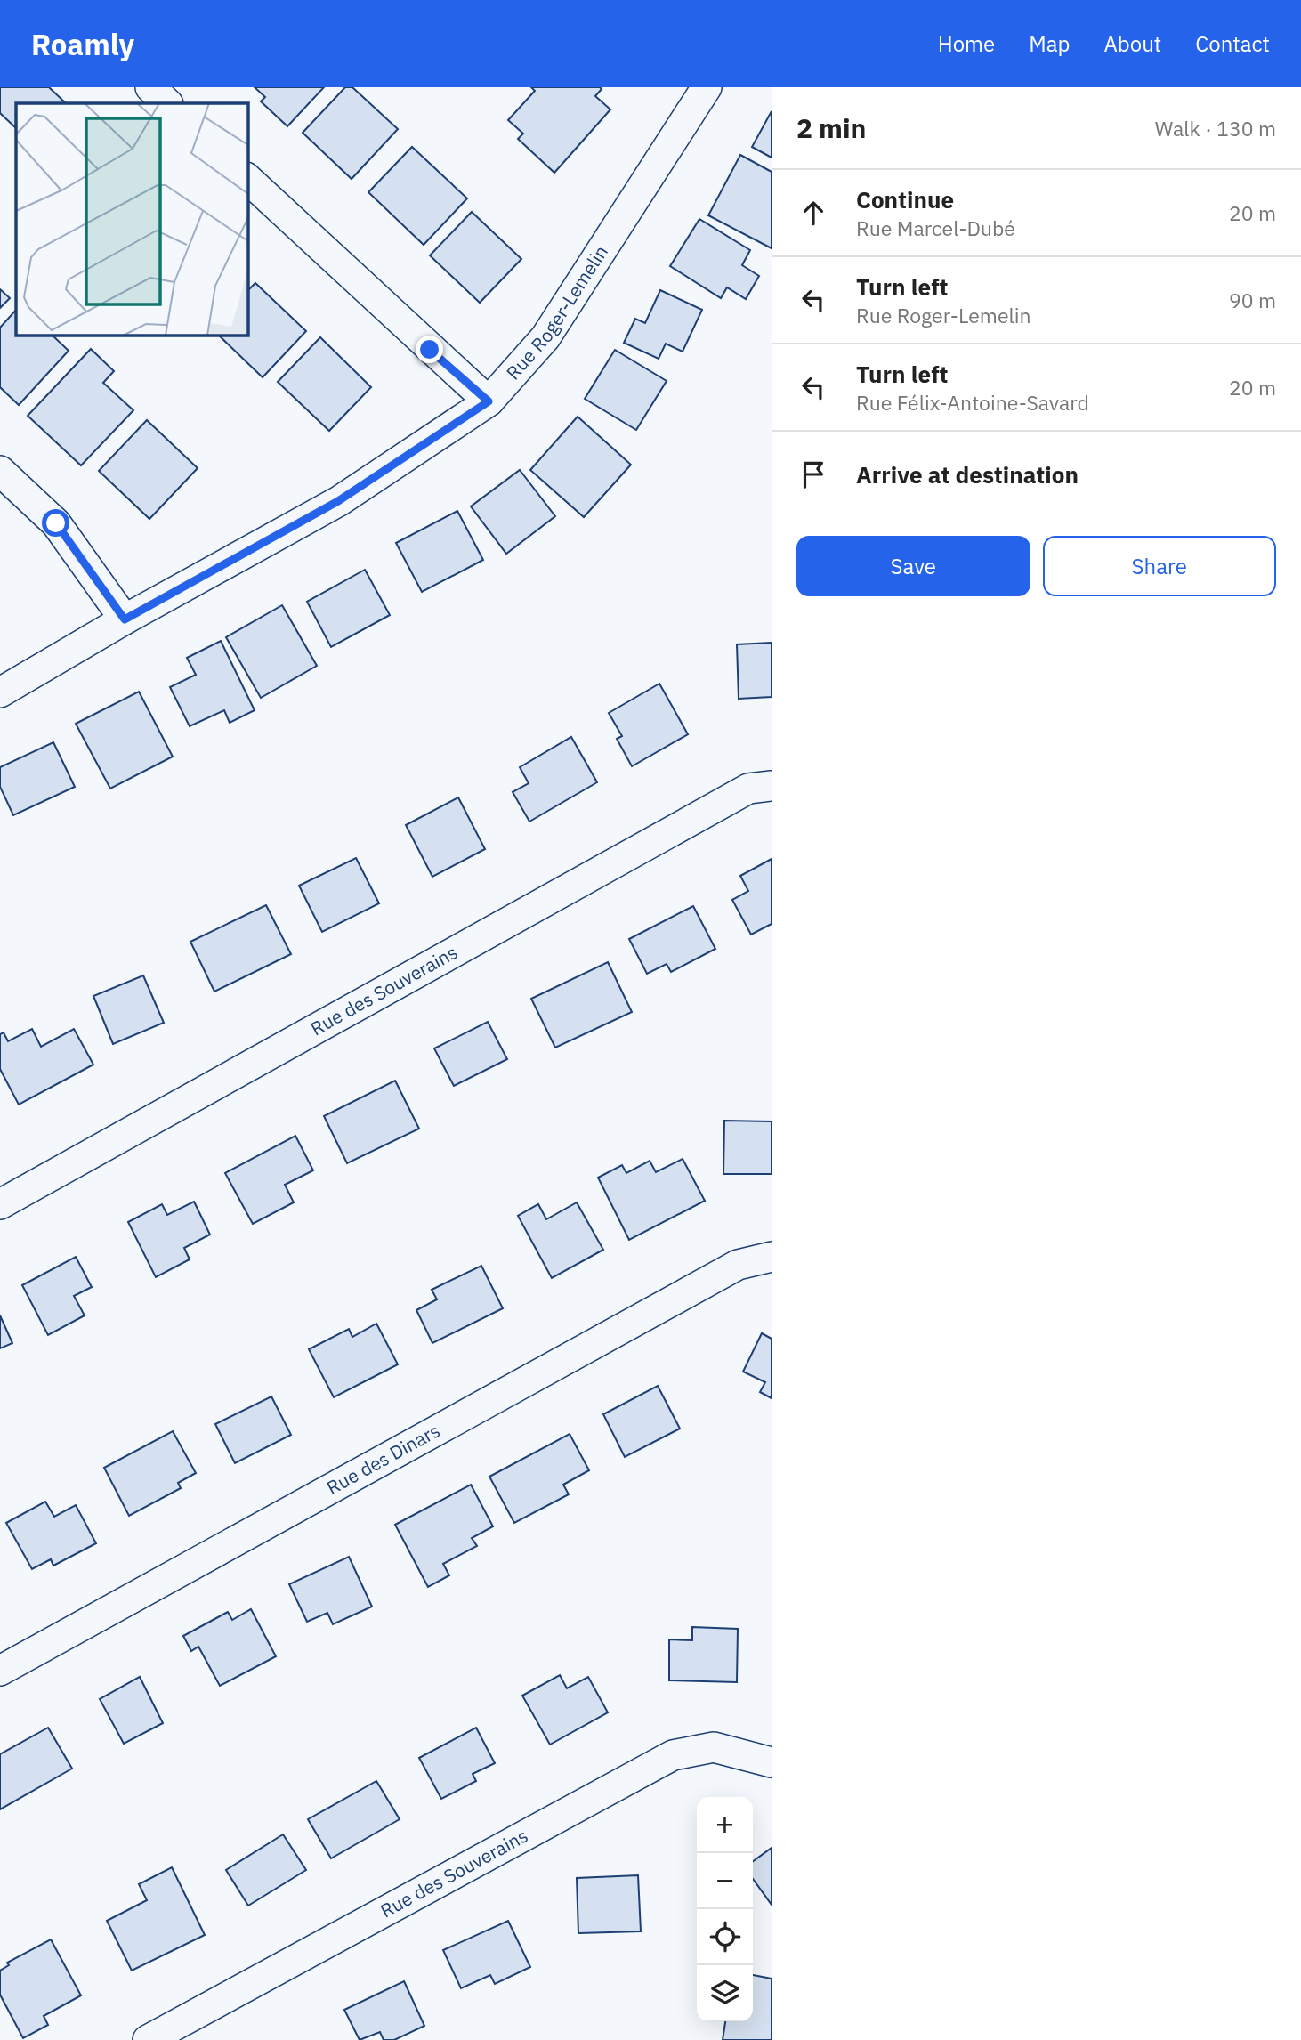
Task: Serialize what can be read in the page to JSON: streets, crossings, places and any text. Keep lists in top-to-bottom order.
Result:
{
  "streets": {
    "street": ["Rue Roger-Lemelin", "Rue des Souverains", "Rue des Dinars"]
  },
  "page": {
    "header": "Roamly",
    "nav": [
      "Home",
      "Map",
      "About",
      "Contact"
    ],
    "heading": ["2 min", "Walk · 130 m"],
    "list": [
      ["Continue", "Rue Marcel-Dubé", "20 m"],
      ["Turn left", "Rue Roger-Lemelin", "90 m"],
      ["Turn left", "Rue Félix-Antoine-Savard", "20 m"],
      "Arrive at destination"
    ],
    "buttons": ["Save", "Share"],
    "map_buttons": ["+", "−"]
  }
}
